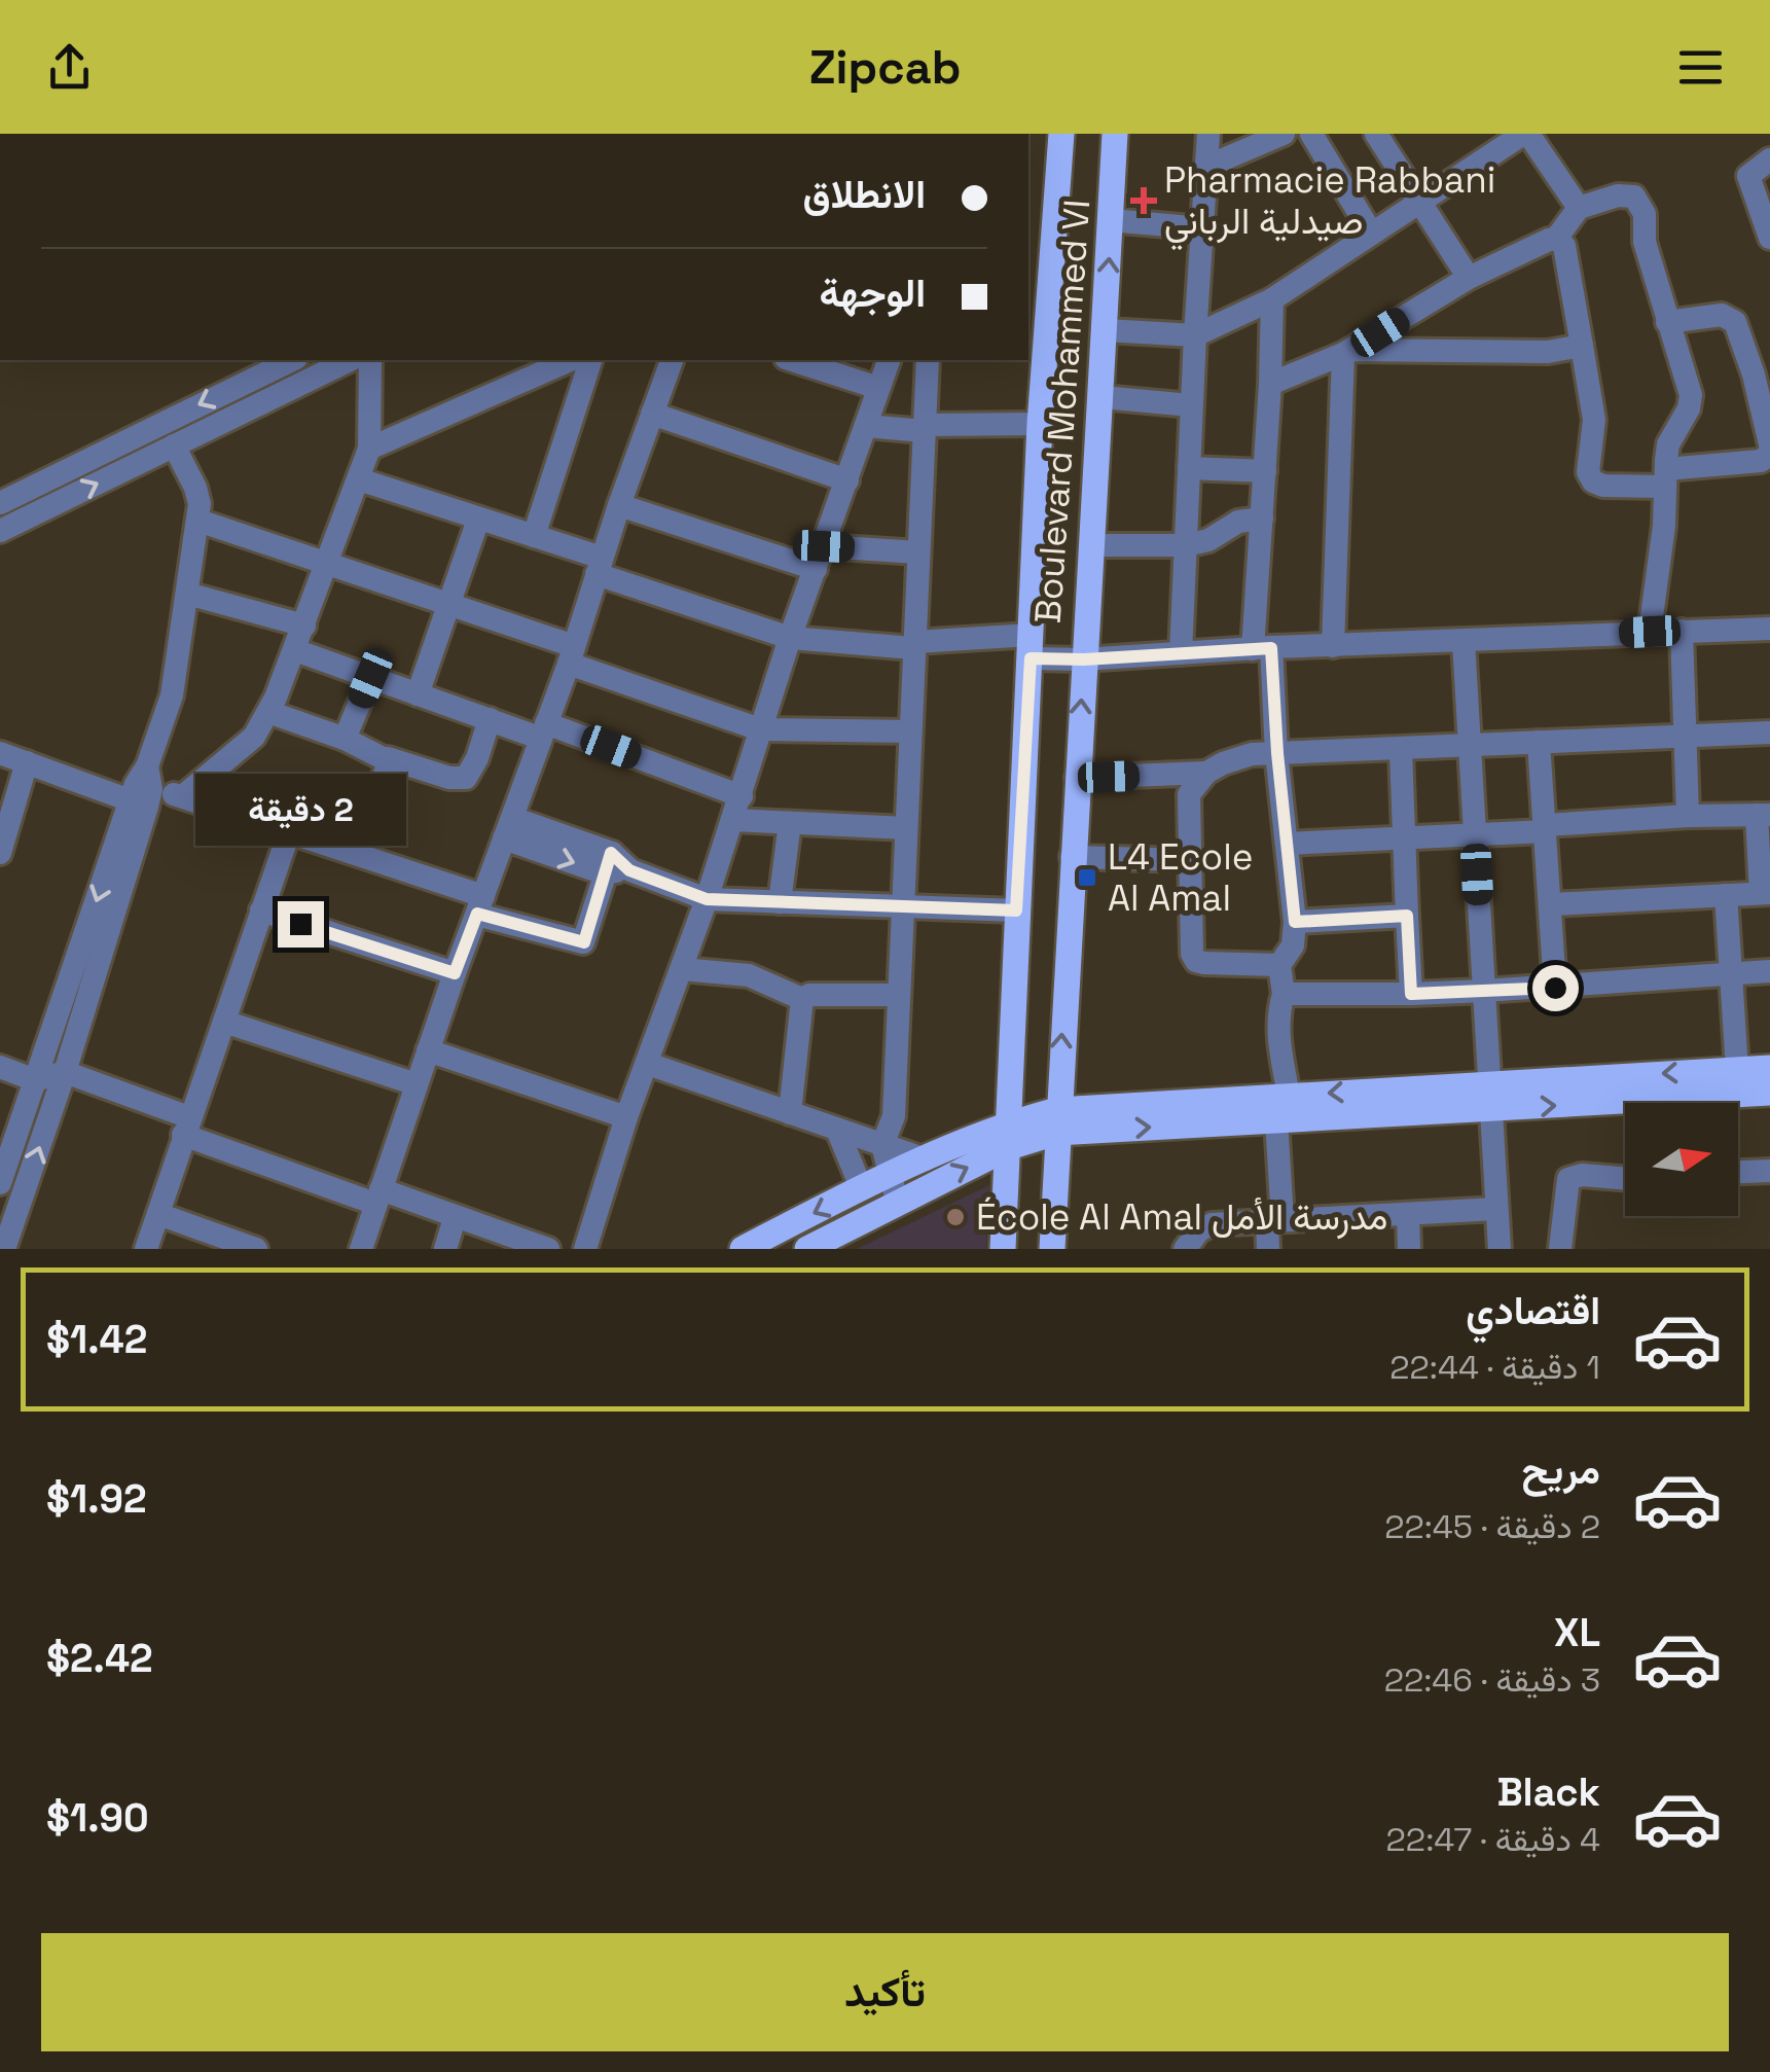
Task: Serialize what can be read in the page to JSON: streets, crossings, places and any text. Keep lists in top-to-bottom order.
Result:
{
  "streets": {
    "main road": ["Boulevard Mohammed VI"]
  },
  "places": {
    "health": ["Pharmacie Rabbani صيدلية الرباني"],
    "transit": ["L4 Ecole Al Amal"],
    "other": ["École Al Amal مدرسة الأمل"]
  },
  "north": "right",
  "page": {
    "header": "Zipcab",
    "banner": ["الانطلاق", "الوجهة"],
    "bubble": "2 دقيقة",
    "list": [
      {
        "name": "اقتصادي",
        "note": "1 دقيقة · 22:44",
        "value": "$1.42"
      },
      {
        "name": "مريح",
        "note": "2 دقيقة · 22:45",
        "value": "$1.92"
      },
      {
        "name": "XL",
        "note": "3 دقيقة · 22:46",
        "value": "$2.42"
      },
      {
        "name": "Black",
        "note": "4 دقيقة · 22:47",
        "value": "$1.90"
      }
    ],
    "buttons": "تأكيد"
  }
}
